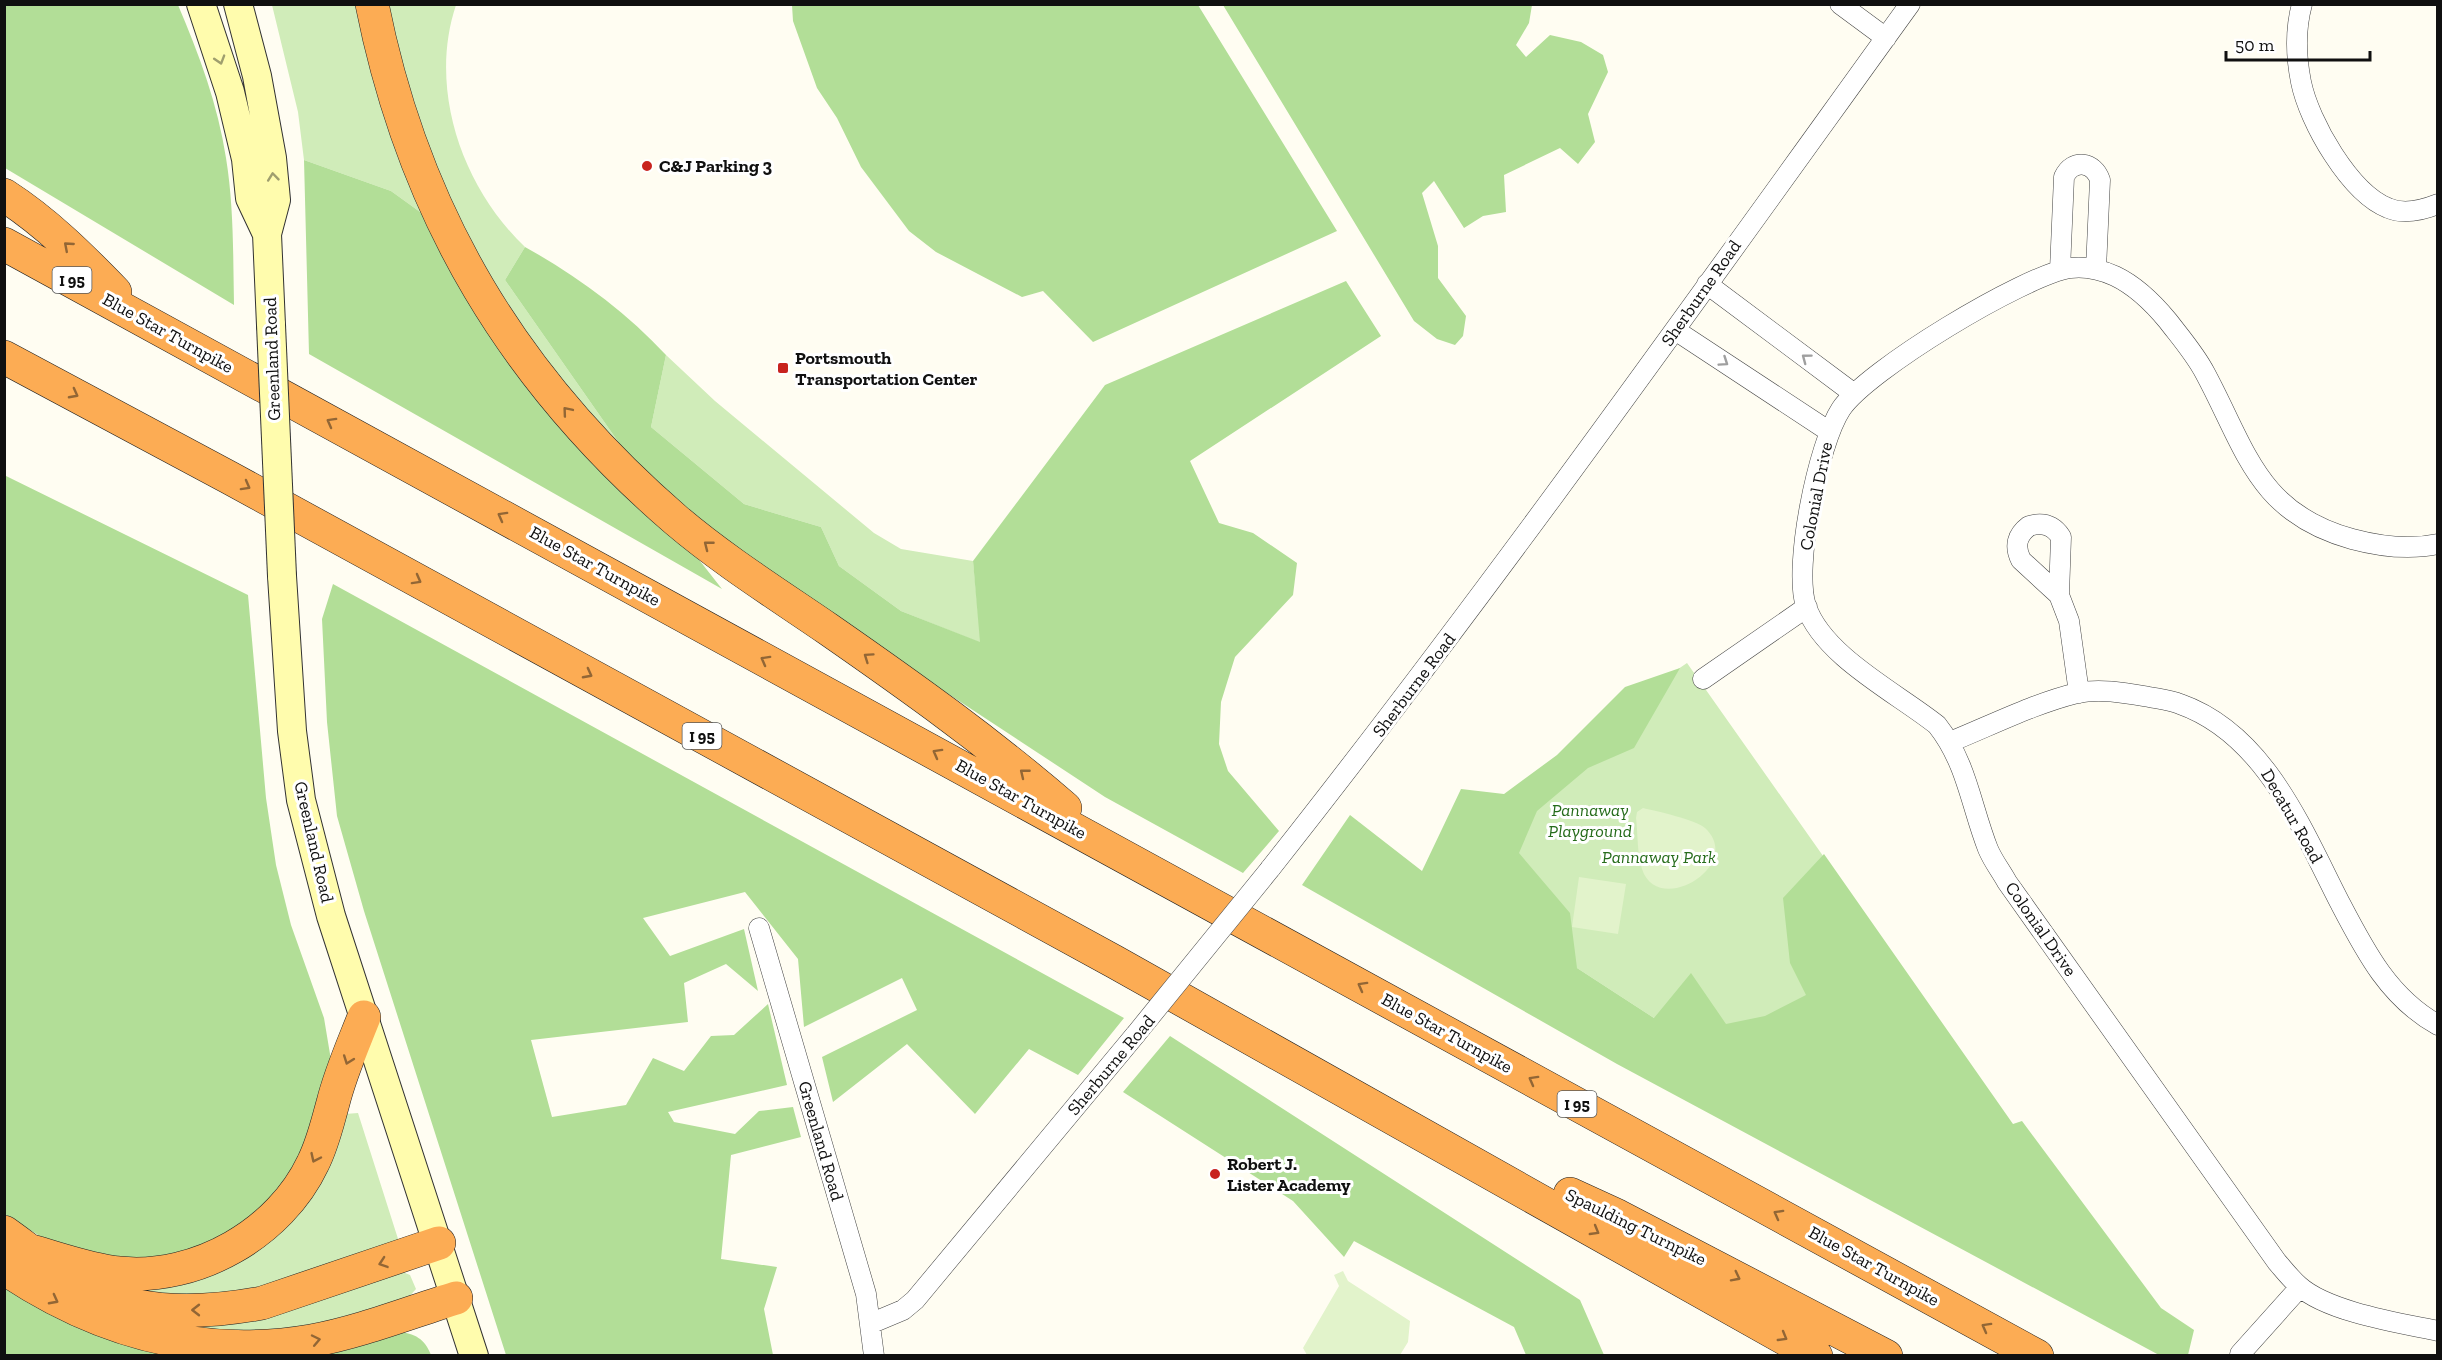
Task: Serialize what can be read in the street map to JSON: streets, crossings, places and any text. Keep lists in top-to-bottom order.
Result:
{
  "streets": {
    "highway": ["I 95", "Blue Star Turnpike", "Spaulding Turnpike"],
    "main road": ["Greenland Road"],
    "street": ["Sherburne Road", "Colonial Drive", "Decatur Road"]
  },
  "crossings": [
    ["I 95", "Spaulding Turnpike"],
    ["Sherburne Road", "Greenland Road"],
    ["Sherburne Road", "Colonial Drive"],
    ["Colonial Drive", "Decatur Road"]
  ],
  "parks": ["Pannaway Playground", "Pannaway Park"],
  "places": {
    "other": ["C&J Parking 3", "Robert J. Lister Academy"],
    "transit": ["Portsmouth Transportation Center"]
  },
  "scale_bar": "50 m"
}
